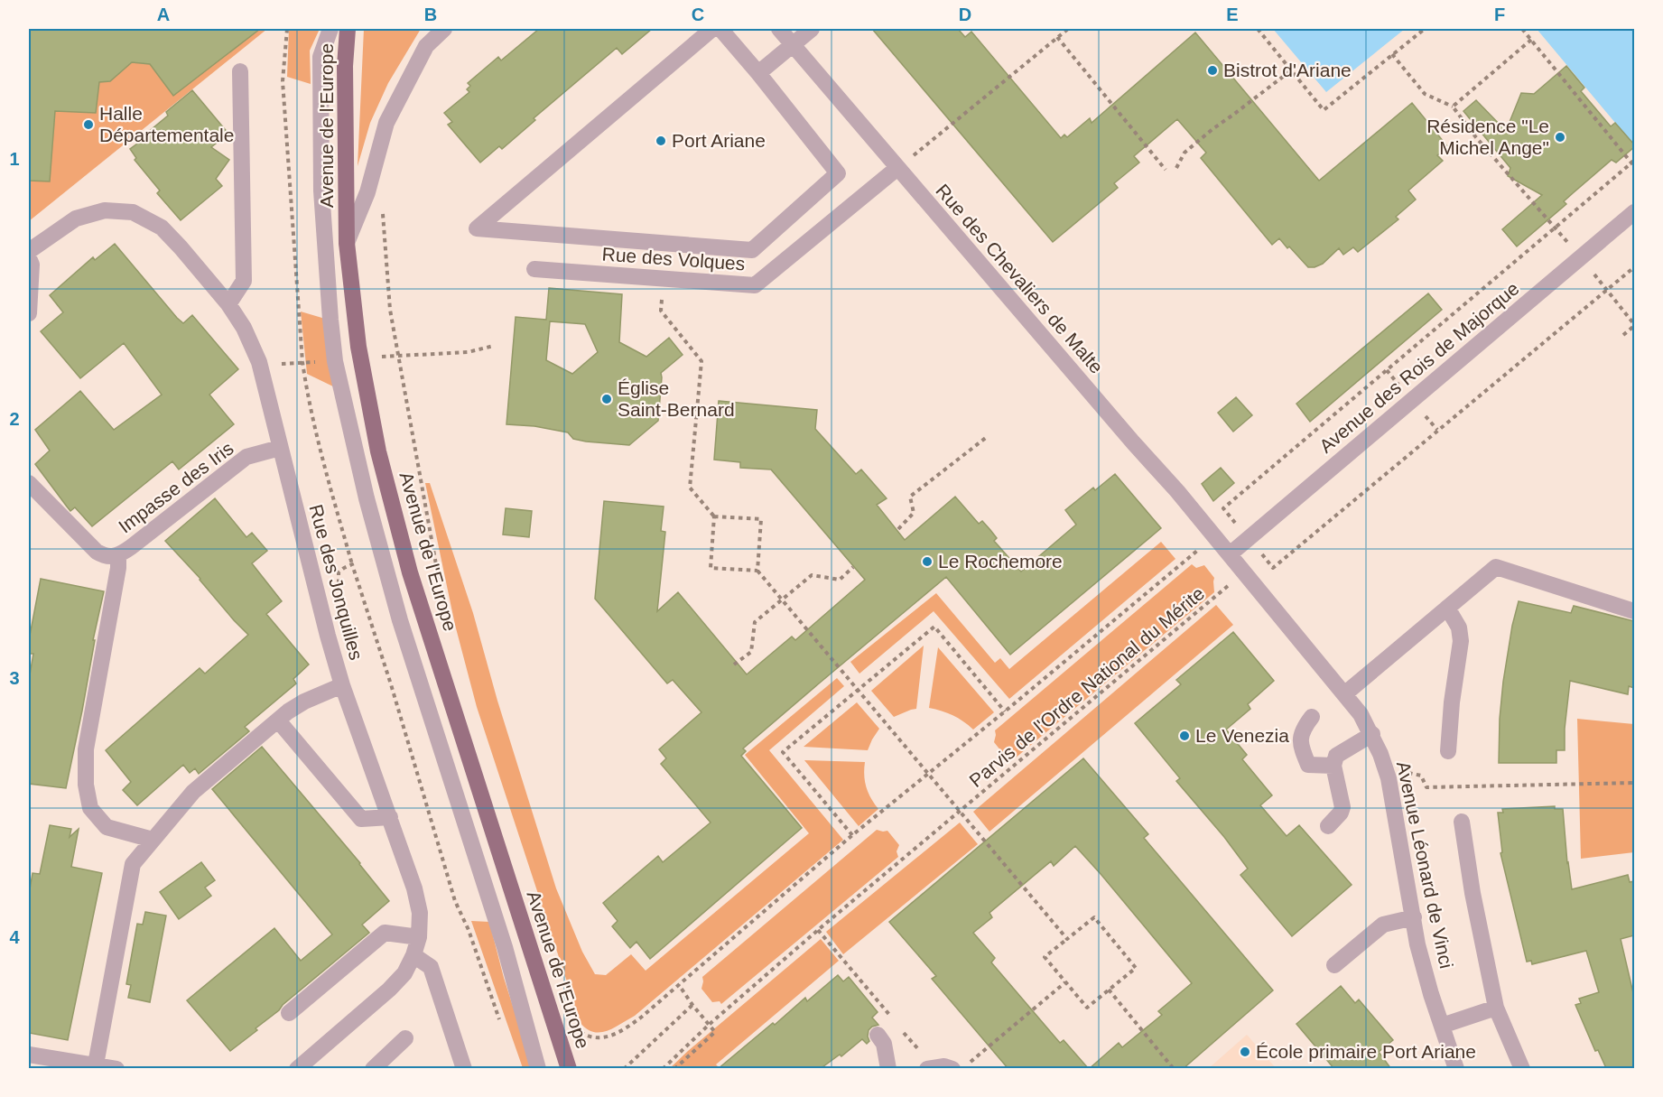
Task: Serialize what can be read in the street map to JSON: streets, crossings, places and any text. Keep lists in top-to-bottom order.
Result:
{
  "streets": {
    "main road": ["Avenue de l'Europe"],
    "street": [
      "Rue des Volques",
      "Rue des Chevaliers de Malte",
      "Avenue des Rois de Majorque",
      "Impasse des Iris",
      "Rue des Jonquilles",
      "Avenue Léonard de Vinci"
    ],
    "path": ["Parvis de l'Ordre National du Mérite"]
  },
  "crossings": [
    ["Rue des Volques", "Rue des Chevaliers de Malte"],
    ["Rue des Chevaliers de Malte", "Avenue des Rois de Majorque"],
    ["Rue des Chevaliers de Malte", "Avenue Léonard de Vinci"],
    ["Avenue des Rois de Majorque", "Avenue Léonard de Vinci"],
    ["Impasse des Iris", "Rue des Jonquilles"]
  ],
  "places": [
    "Bistrot d'Ariane",
    "Halle Départementale",
    "Résidence \"Le Michel Ange\"",
    "Port Ariane",
    "Église Saint-Bernard",
    "Le Rochemore",
    "Le Venezia",
    "École primaire Port Ariane"
  ],
  "grid": {
    "columns": [
      "A",
      "B",
      "C",
      "D",
      "E",
      "F"
    ],
    "rows": [
      "1",
      "2",
      "3",
      "4"
    ]
  }
}
